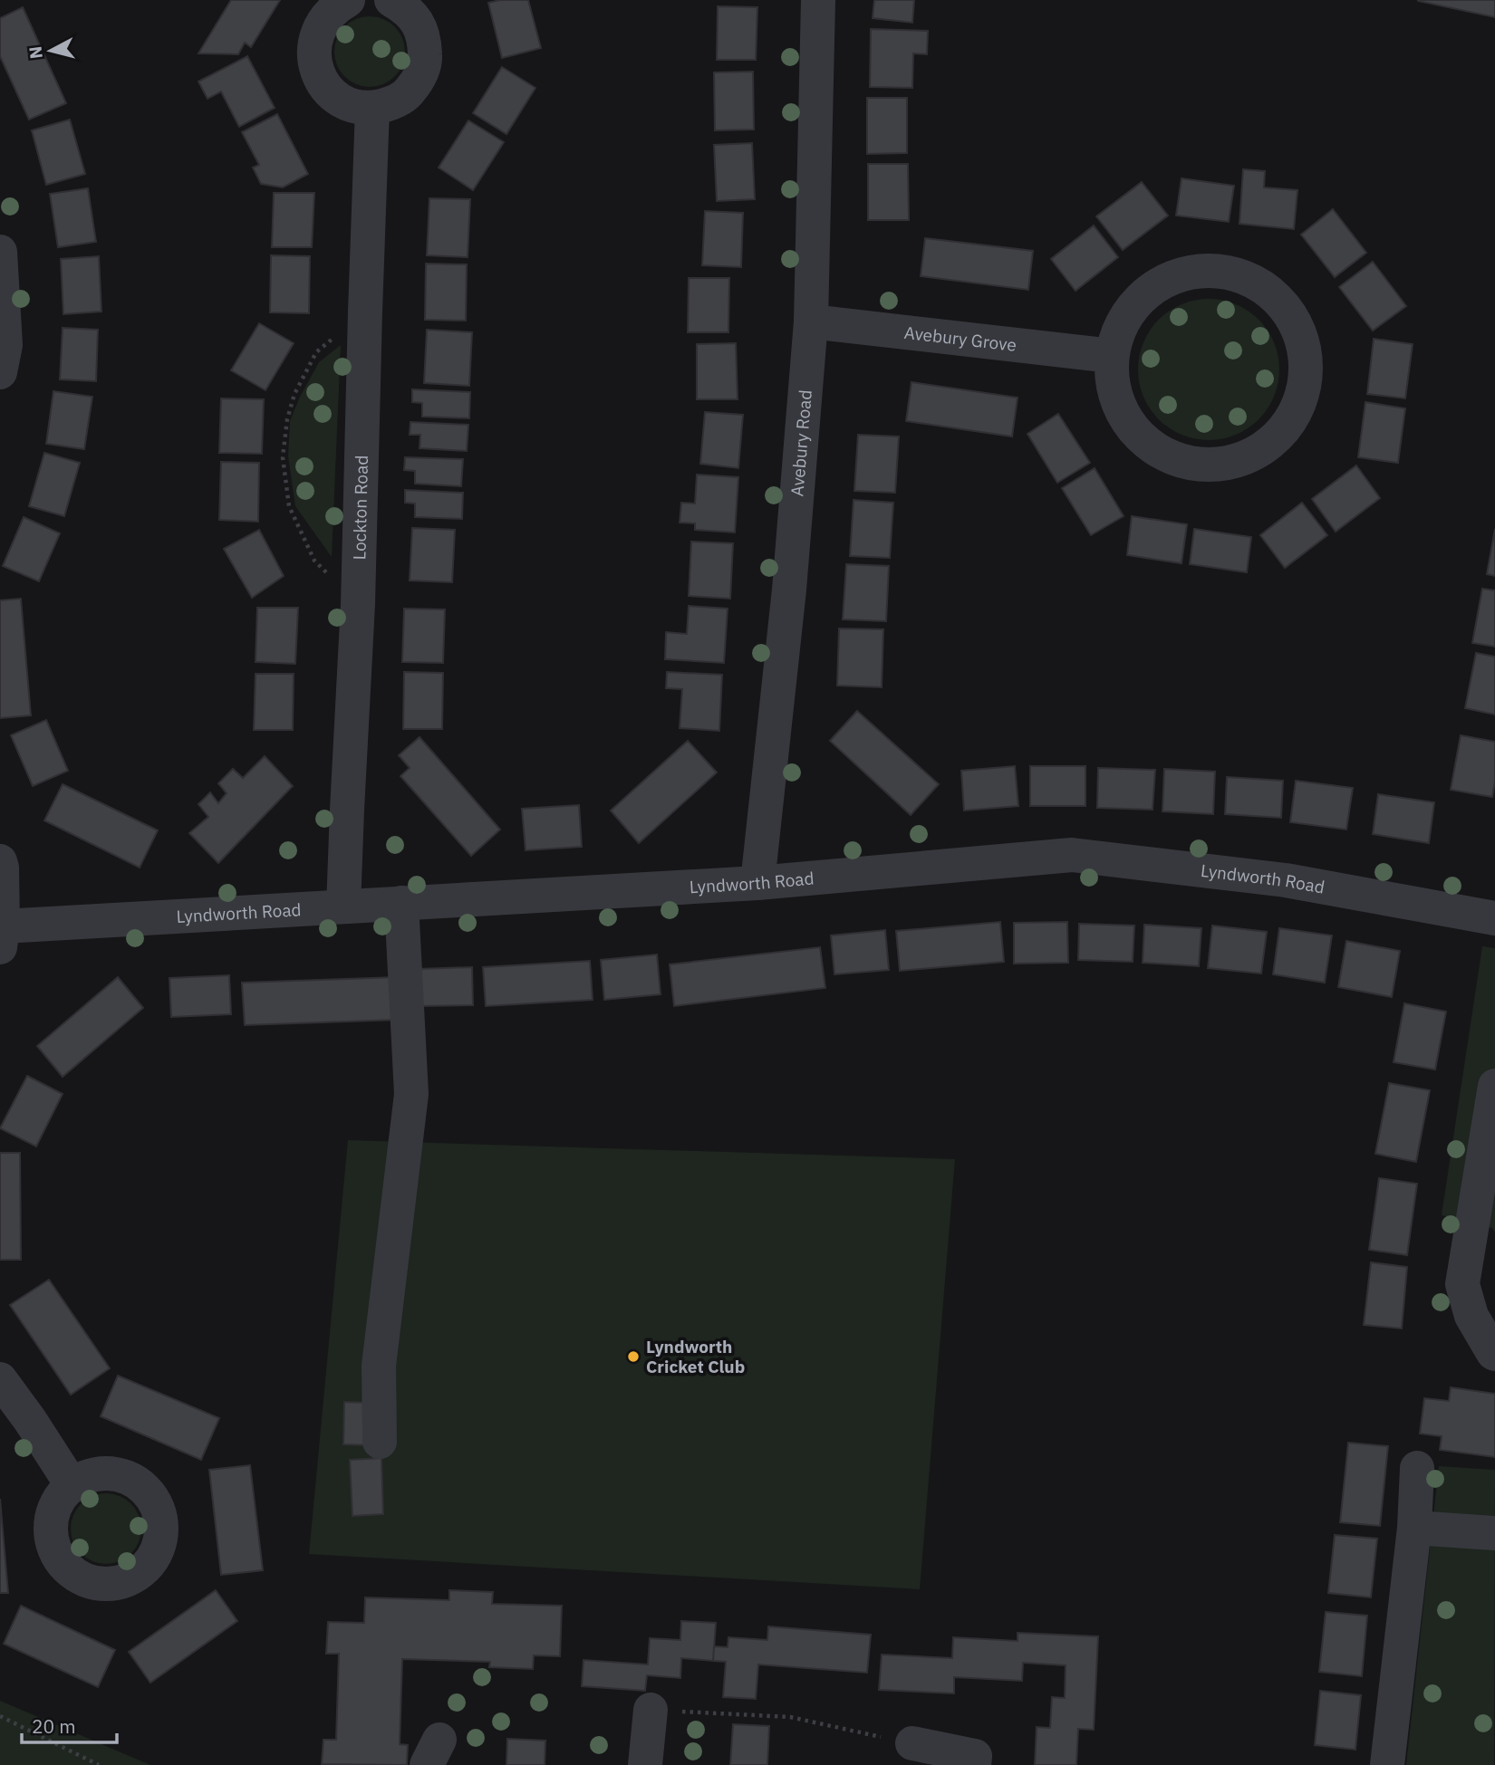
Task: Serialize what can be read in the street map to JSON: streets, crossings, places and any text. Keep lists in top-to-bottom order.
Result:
{
  "streets": {
    "street": [
      "Avebury Grove",
      "Avebury Road",
      "Lockton Road",
      "Lyndworth Road"
    ]
  },
  "crossings": [
    ["Avebury Grove", "Avebury Road"],
    ["Avebury Road", "Lyndworth Road"],
    ["Lockton Road", "Lyndworth Road"]
  ],
  "places": ["Lyndworth Cricket Club"],
  "scale_bar": "20 m",
  "north": "left"
}
